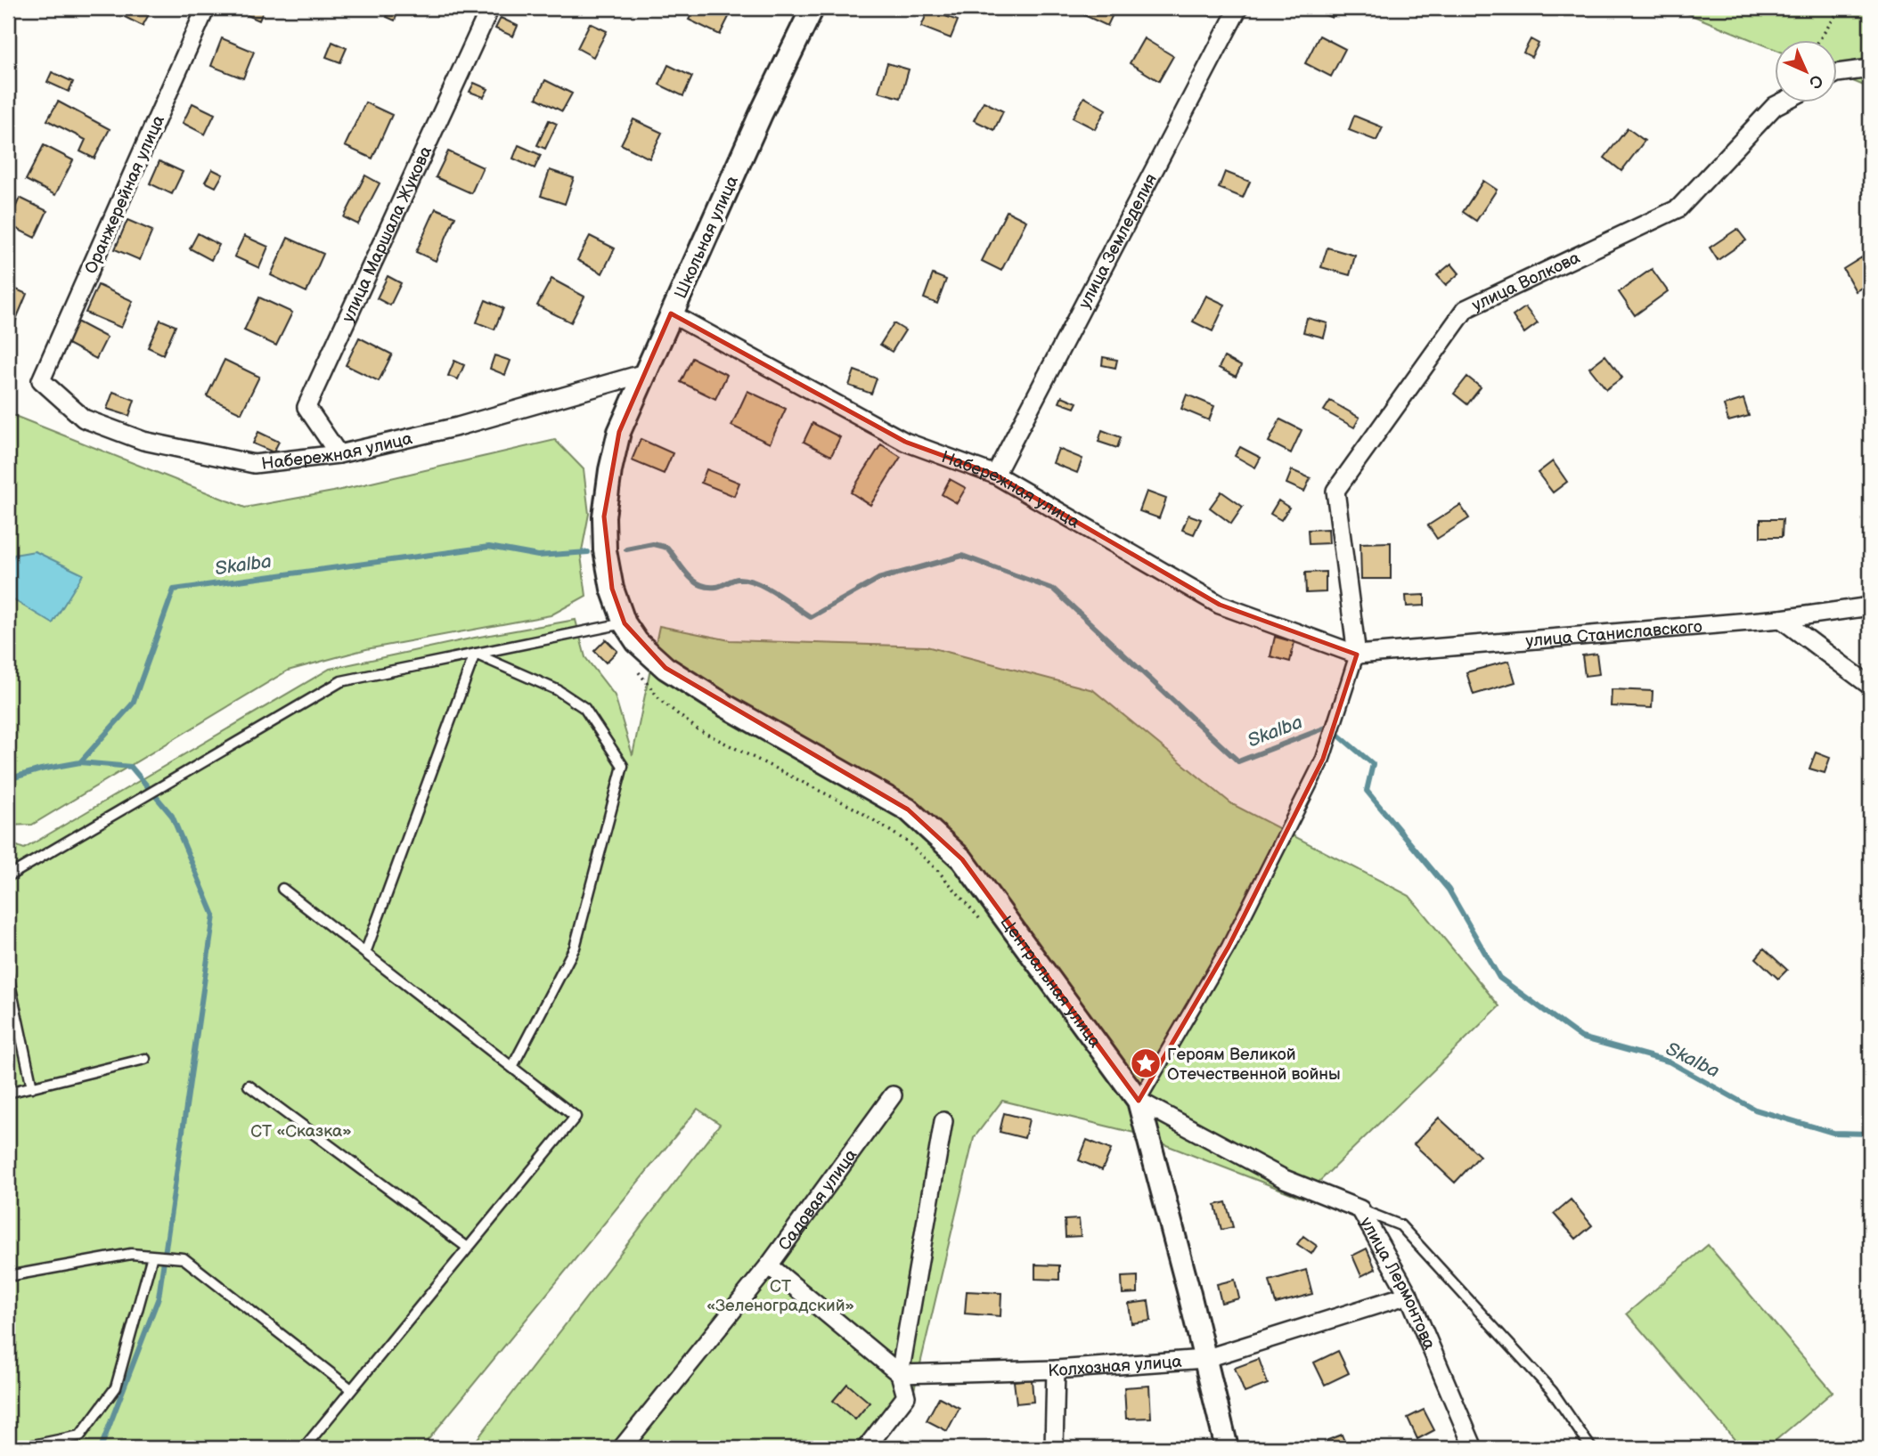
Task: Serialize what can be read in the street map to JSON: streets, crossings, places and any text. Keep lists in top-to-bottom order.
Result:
{
  "streets": {
    "street": [
      "Оранжерейная улица",
      "улица Маршала Жукова",
      "Школьная улица",
      "улица Земледелия",
      "улица Волкова",
      "Набережная улица",
      "улица Станиславского",
      "Центральная улица",
      "Садовая улица",
      "улица Лермонтова",
      "Колхозная улица"
    ]
  },
  "crossings": [
    ["Оранжерейная улица", "Набережная улица"],
    ["улица Маршала Жукова", "Набережная улица"],
    ["Школьная улица", "Набережная улица"],
    ["Школьная улица", "Центральная улица"],
    ["улица Земледелия", "Набережная улица"],
    ["улица Волкова", "Набережная улица"],
    ["улица Волкова", "улица Станиславского"],
    ["Набережная улица", "улица Станиславского"],
    ["Центральная улица", "улица Лермонтова"],
    ["Центральная улица", "Колхозная улица"],
    ["улица Лермонтова", "Колхозная улица"]
  ],
  "water": ["Skalba"],
  "parks": ["СТ «Сказка»", "СТ «Зеленоградский»"],
  "places": {
    "place": ["Героям Великой Отечественной войны"]
  },
  "north": "bottom right"
}
